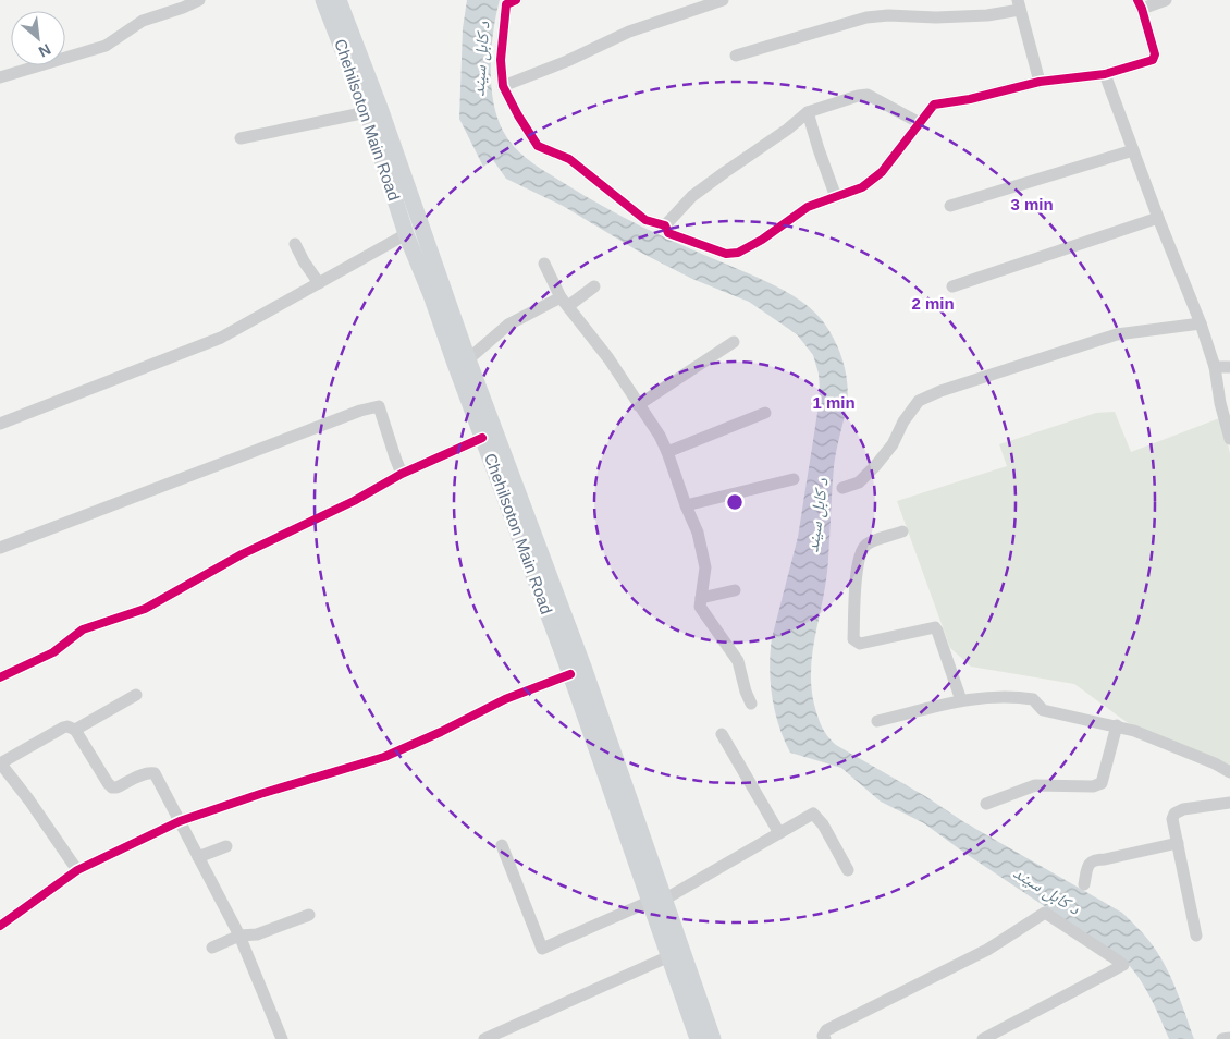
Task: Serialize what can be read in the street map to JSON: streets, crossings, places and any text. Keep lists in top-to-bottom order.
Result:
{
  "streets": {
    "main road": ["Chehilsoton Main Road"]
  },
  "water": ["د کابل سيند"],
  "north": "bottom right",
  "rings": ["3 min", "2 min", "1 min"]
}
